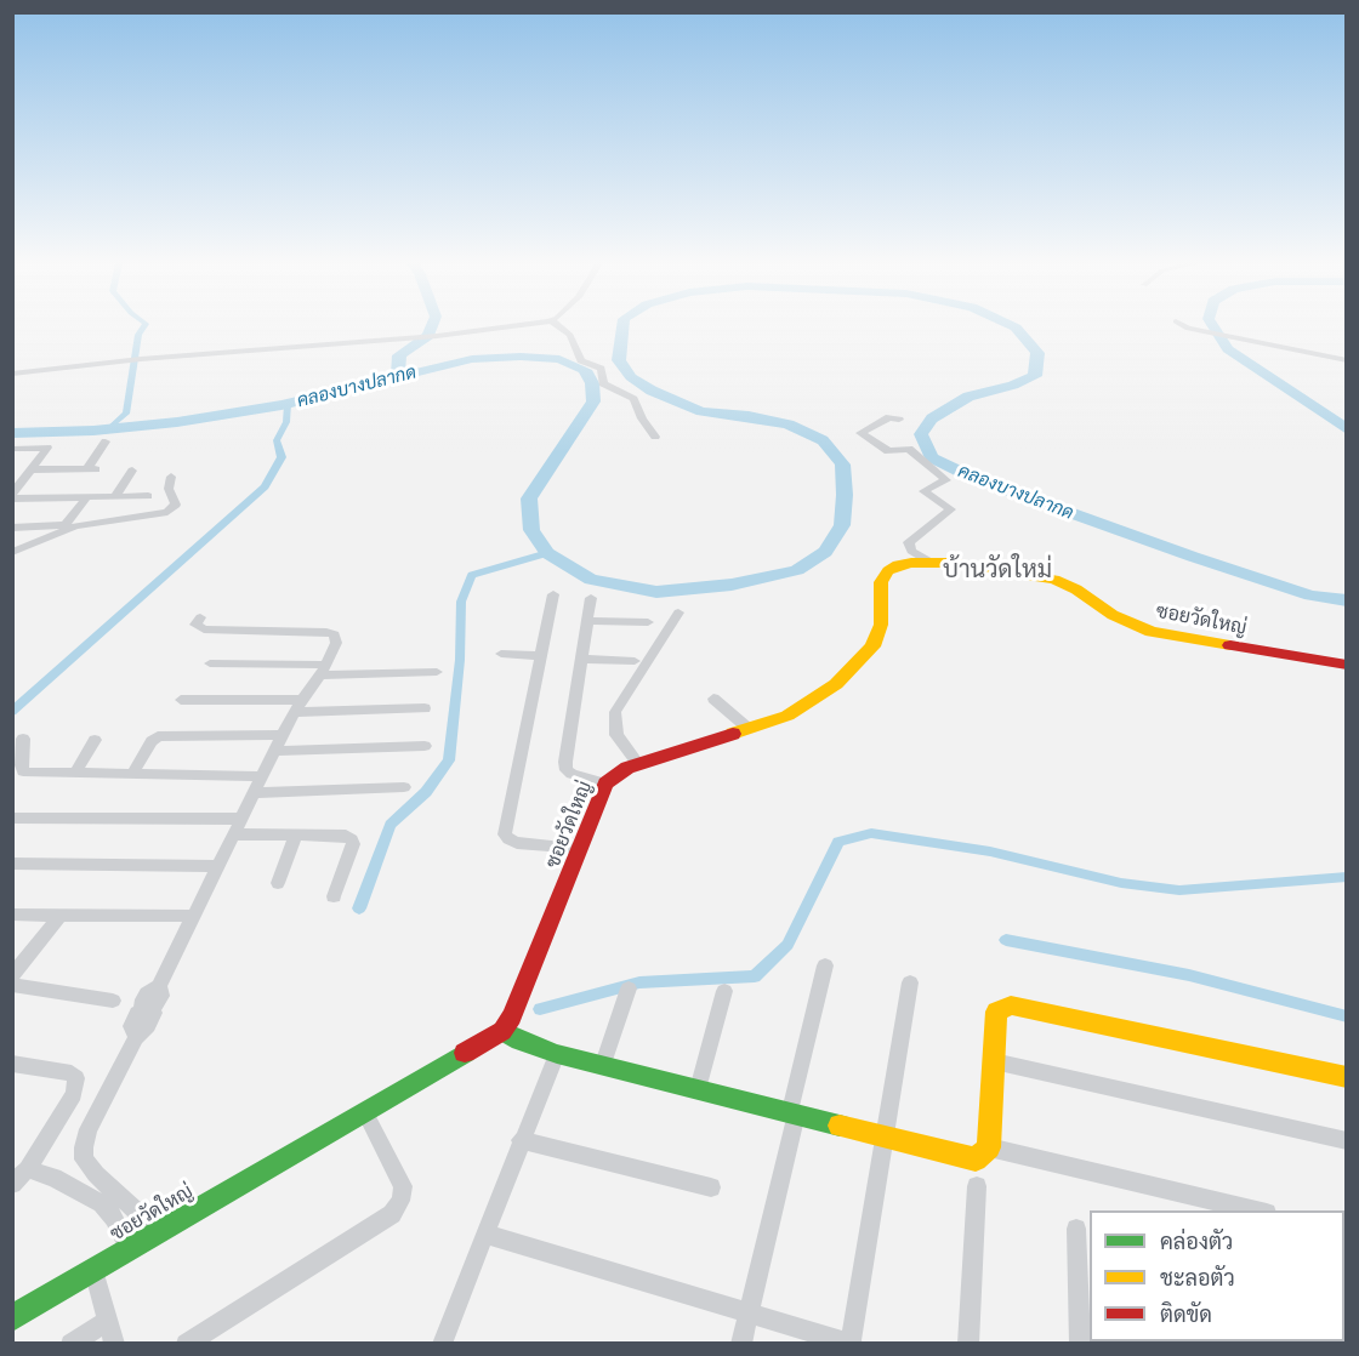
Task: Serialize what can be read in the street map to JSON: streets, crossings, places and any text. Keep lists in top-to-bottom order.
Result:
{
  "streets": {
    "street": ["ซอยวัดใหญ่"]
  },
  "districts": ["บ้านวัดใหม่"],
  "water": ["คลองบางปลากด"],
  "legend": ["คล่องตัว", "ชะลอตัว", "ติดขัด"]
}
